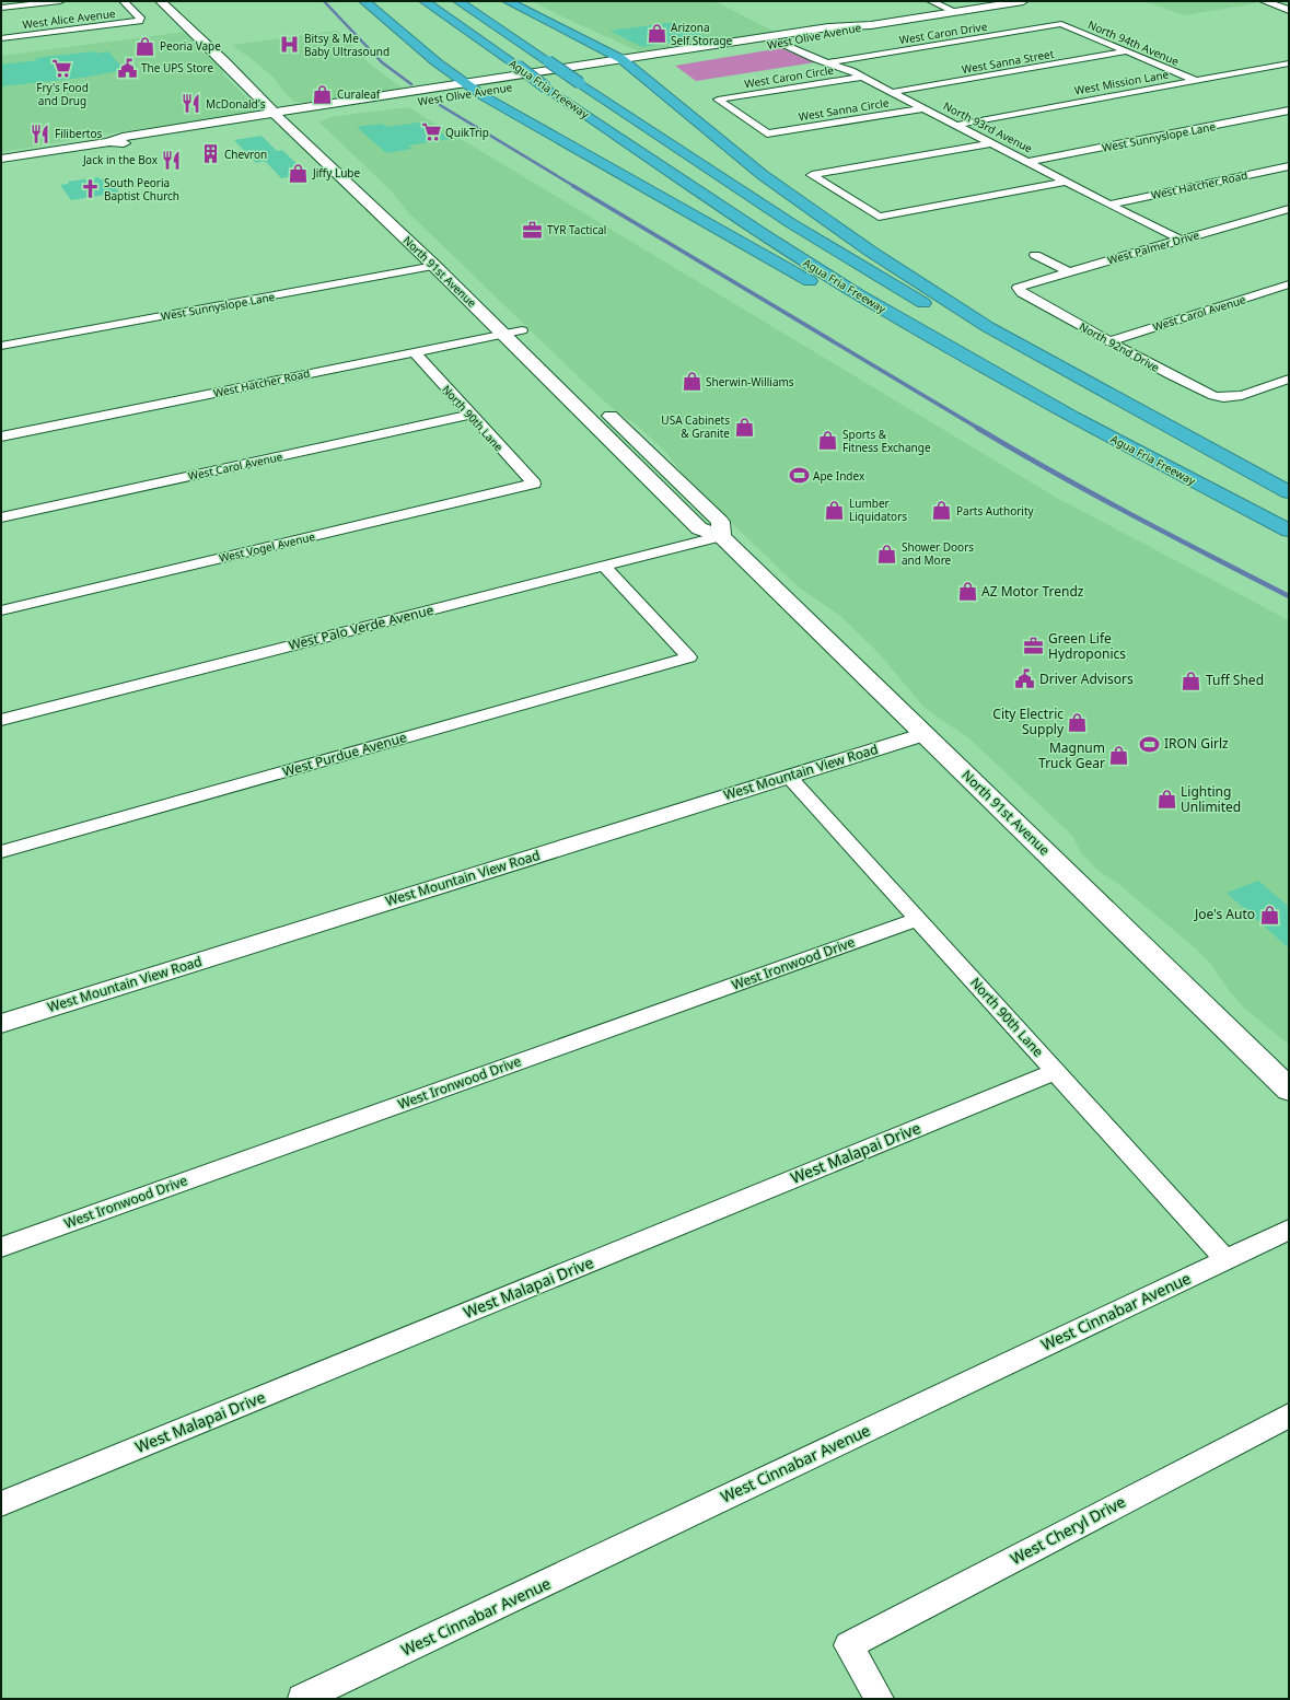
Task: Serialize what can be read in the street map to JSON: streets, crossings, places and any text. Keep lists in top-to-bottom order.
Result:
{
  "streets": {
    "highway": ["Agua Fria Freeway"],
    "main road": ["West Olive Avenue", "North 91st Avenue"],
    "street": [
      "West Alice Avenue",
      "West Caron Drive",
      "North 94th Avenue",
      "West Sanna Street",
      "West Caron Circle",
      "West Mission Lane",
      "West Sanna Circle",
      "North 93rd Avenue",
      "West Sunnyslope Lane",
      "West Hatcher Road",
      "West Palmer Drive",
      "West Carol Avenue",
      "North 92nd Drive",
      "North 90th Lane",
      "West Vogel Avenue",
      "West Palo Verde Avenue",
      "West Purdue Avenue",
      "West Mountain View Road",
      "West Ironwood Drive",
      "West Malapai Drive",
      "West Cinnabar Avenue",
      "West Cheryl Drive"
    ]
  },
  "crossings": [
    ["West Caron Drive", "North 94th Avenue"],
    ["West Caron Drive", "North 93rd Avenue"],
    ["West Olive Avenue", "North 93rd Avenue"],
    ["West Olive Avenue", "North 91st Avenue"],
    ["North 94th Avenue", "West Sanna Street"],
    ["North 94th Avenue", "West Mission Lane"],
    ["West Sanna Street", "North 93rd Avenue"],
    ["West Caron Circle", "West Sanna Circle"],
    ["West Caron Circle", "North 93rd Avenue"],
    ["West Mission Lane", "North 93rd Avenue"],
    ["West Sanna Circle", "North 93rd Avenue"],
    ["North 93rd Avenue", "West Sunnyslope Lane"],
    ["North 93rd Avenue", "West Hatcher Road"],
    ["North 93rd Avenue", "West Palmer Drive"],
    ["West Sunnyslope Lane", "North 91st Avenue"],
    ["West Hatcher Road", "North 91st Avenue"],
    ["West Hatcher Road", "North 90th Lane"],
    ["West Palmer Drive", "North 92nd Drive"],
    ["North 91st Avenue", "West Palo Verde Avenue"],
    ["North 91st Avenue", "West Mountain View Road"],
    ["West Carol Avenue", "North 92nd Drive"],
    ["West Carol Avenue", "North 90th Lane"],
    ["North 90th Lane", "West Vogel Avenue"],
    ["North 90th Lane", "West Mountain View Road"],
    ["North 90th Lane", "West Ironwood Drive"],
    ["North 90th Lane", "West Malapai Drive"],
    ["North 90th Lane", "West Cinnabar Avenue"],
    ["West Palo Verde Avenue", "West Purdue Avenue"]
  ],
  "places": {
    "shop": [
      "Arizona Self Storage",
      "Peoria Vape",
      "Curaleaf",
      "Jiffy Lube",
      "Sherwin-Williams",
      "USA Cabinets & Granite",
      "Sports & Fitness Exchange",
      "Lumber Liquidators",
      "Parts Authority",
      "Shower Doors and More",
      "AZ Motor Trendz",
      "Tuff Shed",
      "City Electric Supply",
      "Magnum Truck Gear",
      "Lighting Unlimited",
      "Joe's Auto"
    ],
    "hospital": ["Bitsy & Me Baby Ultrasound"],
    "public building": ["The UPS Store", "Driver Advisors"],
    "supermarket": ["Fry's Food and Drug", "QuikTrip"],
    "restaurant": ["McDonald's", "Filibertos", "Jack in the Box"],
    "building": ["Chevron"],
    "church": ["South Peoria Baptist Church"],
    "office": ["TYR Tactical", "Green Life Hydroponics"],
    "sports": ["Ape Index", "IRON Girlz"]
  }
}
